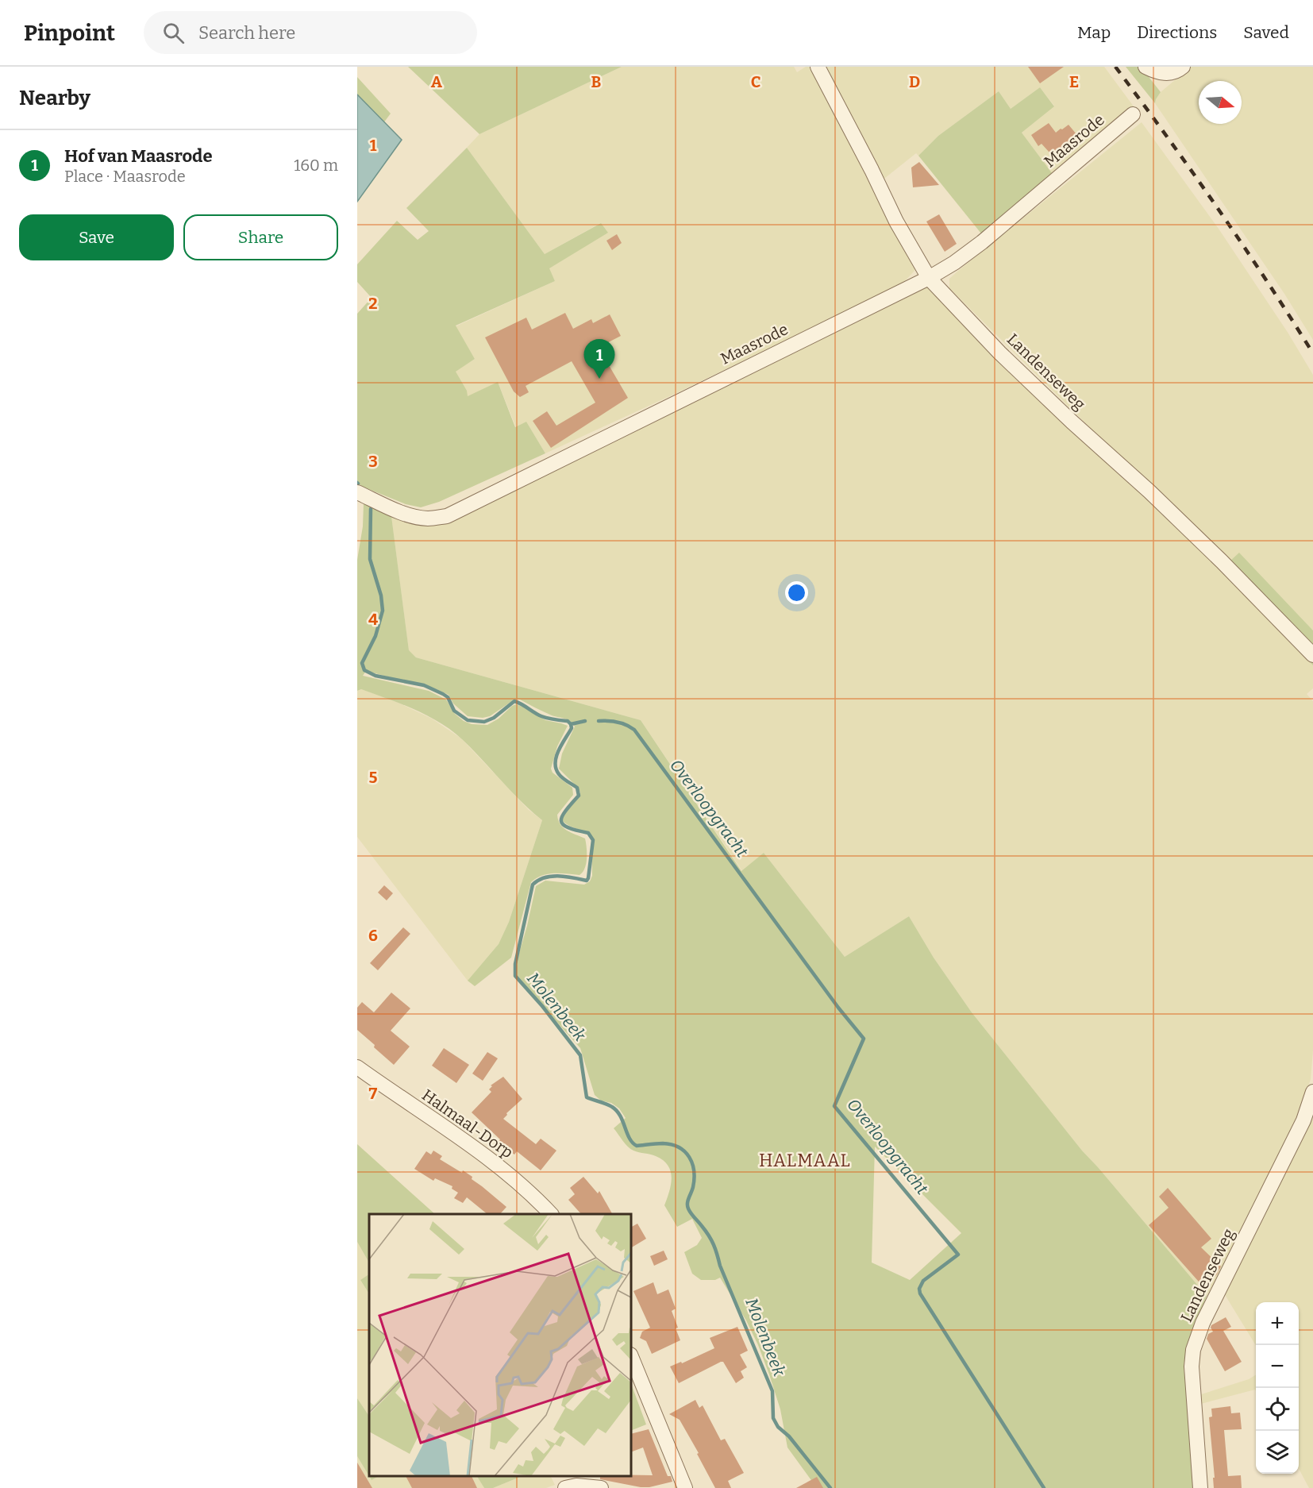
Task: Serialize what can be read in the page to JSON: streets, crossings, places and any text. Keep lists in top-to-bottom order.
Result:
{
  "streets": {
    "street": ["Maasrode", "Landenseweg", "Halmaal-Dorp"]
  },
  "crossings": [
    ["Maasrode", "Landenseweg"]
  ],
  "districts": ["HALMAAL"],
  "water": ["Overloopgracht", "Molenbeek"],
  "north": "right",
  "page": {
    "header": "Pinpoint",
    "search": "Search here",
    "nav": ["Map", "Directions", "Saved"],
    "heading": "Nearby",
    "list": [
      {
        "mark": "1",
        "name": "Hof van Maasrode",
        "note": "Place · Maasrode",
        "value": "160 m"
      }
    ],
    "buttons": ["Save", "Share"],
    "pins": "1",
    "map_buttons": ["+", "−"]
  },
  "grid": {
    "columns": [
      "A",
      "B",
      "C",
      "D",
      "E"
    ],
    "rows": [
      "1",
      "2",
      "3",
      "4",
      "5",
      "6",
      "7"
    ]
  }
}
